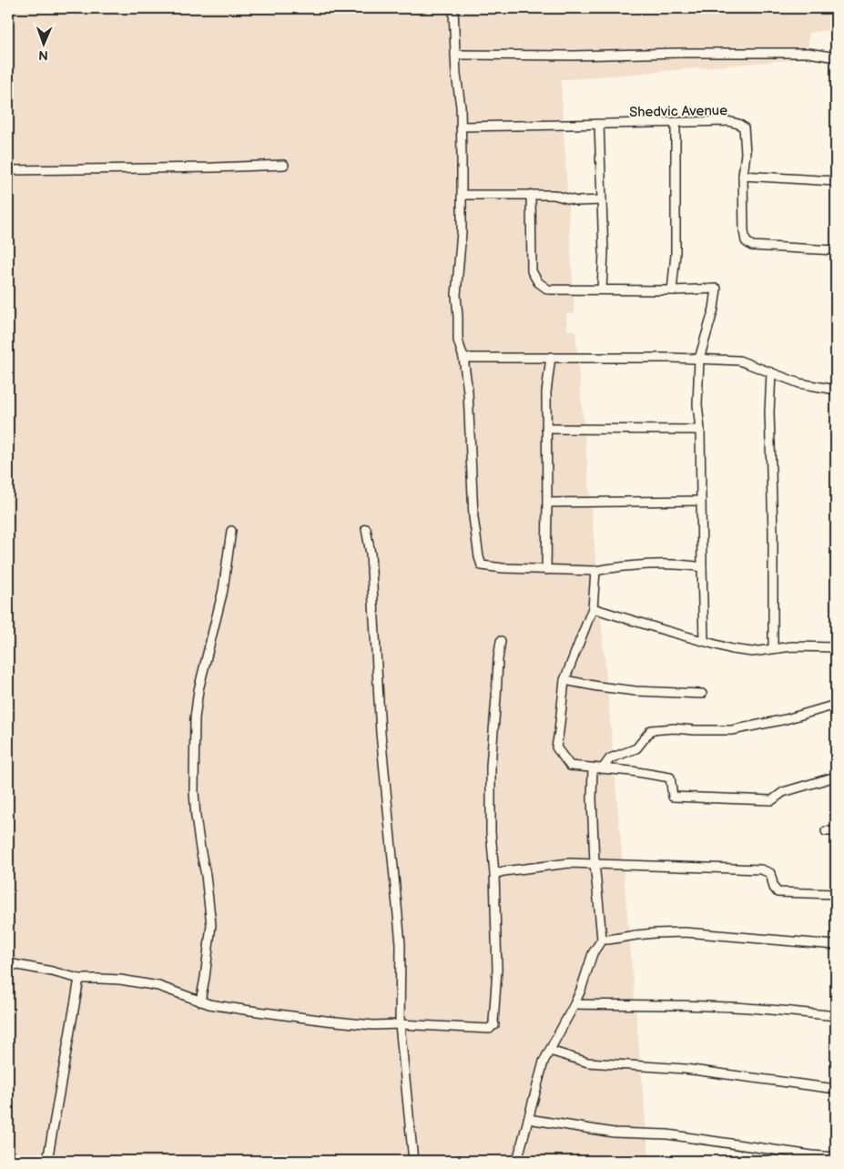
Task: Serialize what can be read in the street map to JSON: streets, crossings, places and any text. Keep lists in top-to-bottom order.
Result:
{
  "streets": {
    "street": ["Shedvic Avenue"]
  },
  "north": "bottom"
}
